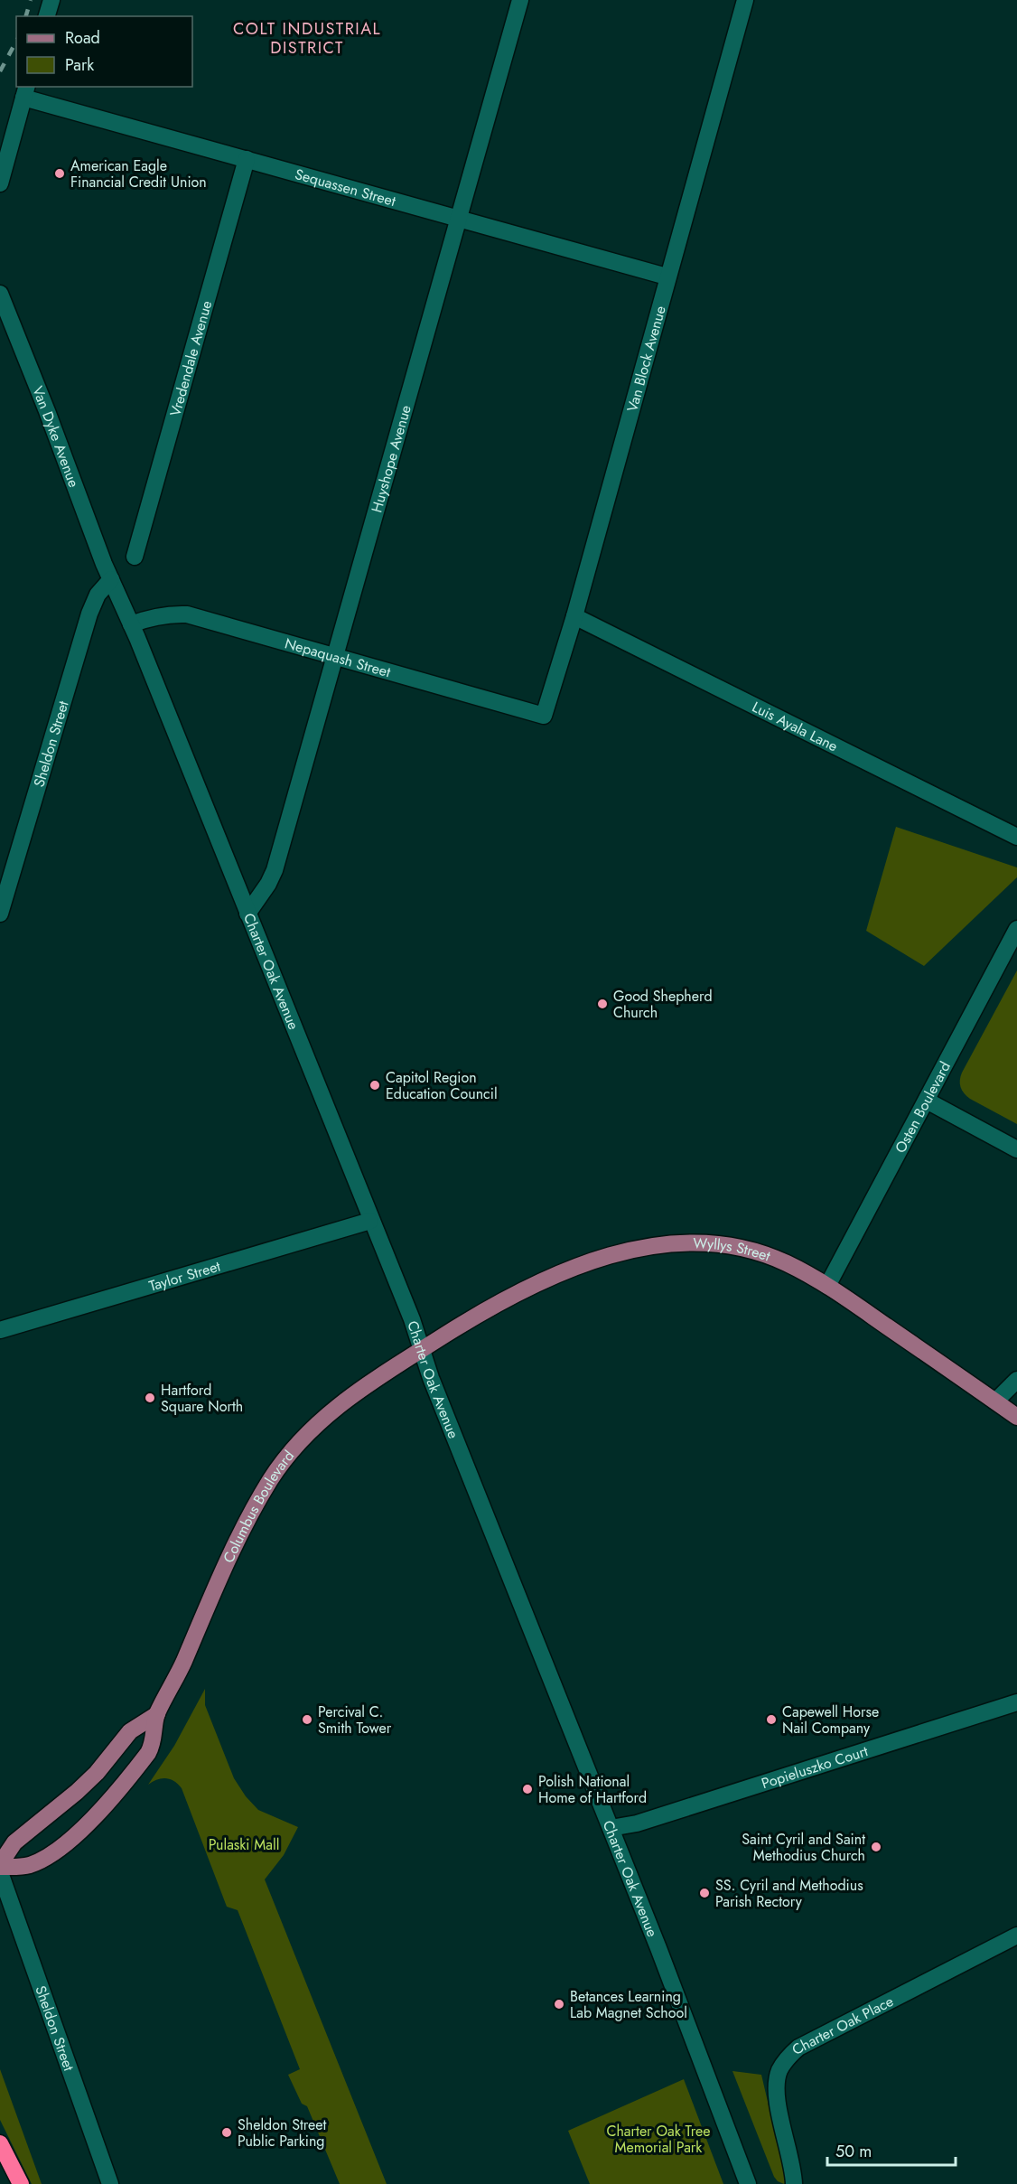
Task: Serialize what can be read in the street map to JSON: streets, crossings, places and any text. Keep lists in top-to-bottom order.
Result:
{
  "streets": {
    "main road": ["Wyllys Street", "Columbus Boulevard"],
    "street": [
      "Sequassen Street",
      "Vredendale Avenue",
      "Van Block Avenue",
      "Van Dyke Avenue",
      "Huyshope Avenue",
      "Nepaquash Street",
      "Luis Ayala Lane",
      "Sheldon Street",
      "Charter Oak Avenue",
      "Osten Boulevard",
      "Taylor Street",
      "Popieluszko Court",
      "Charter Oak Place"
    ]
  },
  "crossings": [
    ["Sequassen Street", "Vredendale Avenue"],
    ["Sequassen Street", "Van Block Avenue"],
    ["Sequassen Street", "Huyshope Avenue"],
    ["Van Block Avenue", "Nepaquash Street"],
    ["Van Block Avenue", "Luis Ayala Lane"],
    ["Van Dyke Avenue", "Sheldon Street"],
    ["Van Dyke Avenue", "Charter Oak Avenue"],
    ["Huyshope Avenue", "Nepaquash Street"],
    ["Huyshope Avenue", "Charter Oak Avenue"],
    ["Nepaquash Street", "Charter Oak Avenue"],
    ["Sheldon Street", "Charter Oak Avenue"],
    ["Charter Oak Avenue", "Wyllys Street"],
    ["Charter Oak Avenue", "Taylor Street"],
    ["Charter Oak Avenue", "Columbus Boulevard"],
    ["Charter Oak Avenue", "Popieluszko Court"],
    ["Osten Boulevard", "Wyllys Street"],
    ["Wyllys Street", "Columbus Boulevard"]
  ],
  "districts": ["COLT INDUSTRIAL DISTRICT"],
  "parks": ["Pulaski Mall", "Charter Oak Tree Memorial Park"],
  "places": [
    "American Eagle Financial Credit Union",
    "Good Shepherd Church",
    "Capitol Region Education Council",
    "Hartford Square North",
    "Percival C. Smith Tower",
    "Capewell Horse Nail Company",
    "Polish National Home of Hartford",
    "Saint Cyril and Saint Methodius Church",
    "SS. Cyril and Methodius Parish Rectory",
    "Betances Learning Lab Magnet School",
    "Sheldon Street Public Parking"
  ],
  "legend": ["Road", "Park"],
  "scale_bar": "50 m"
}
